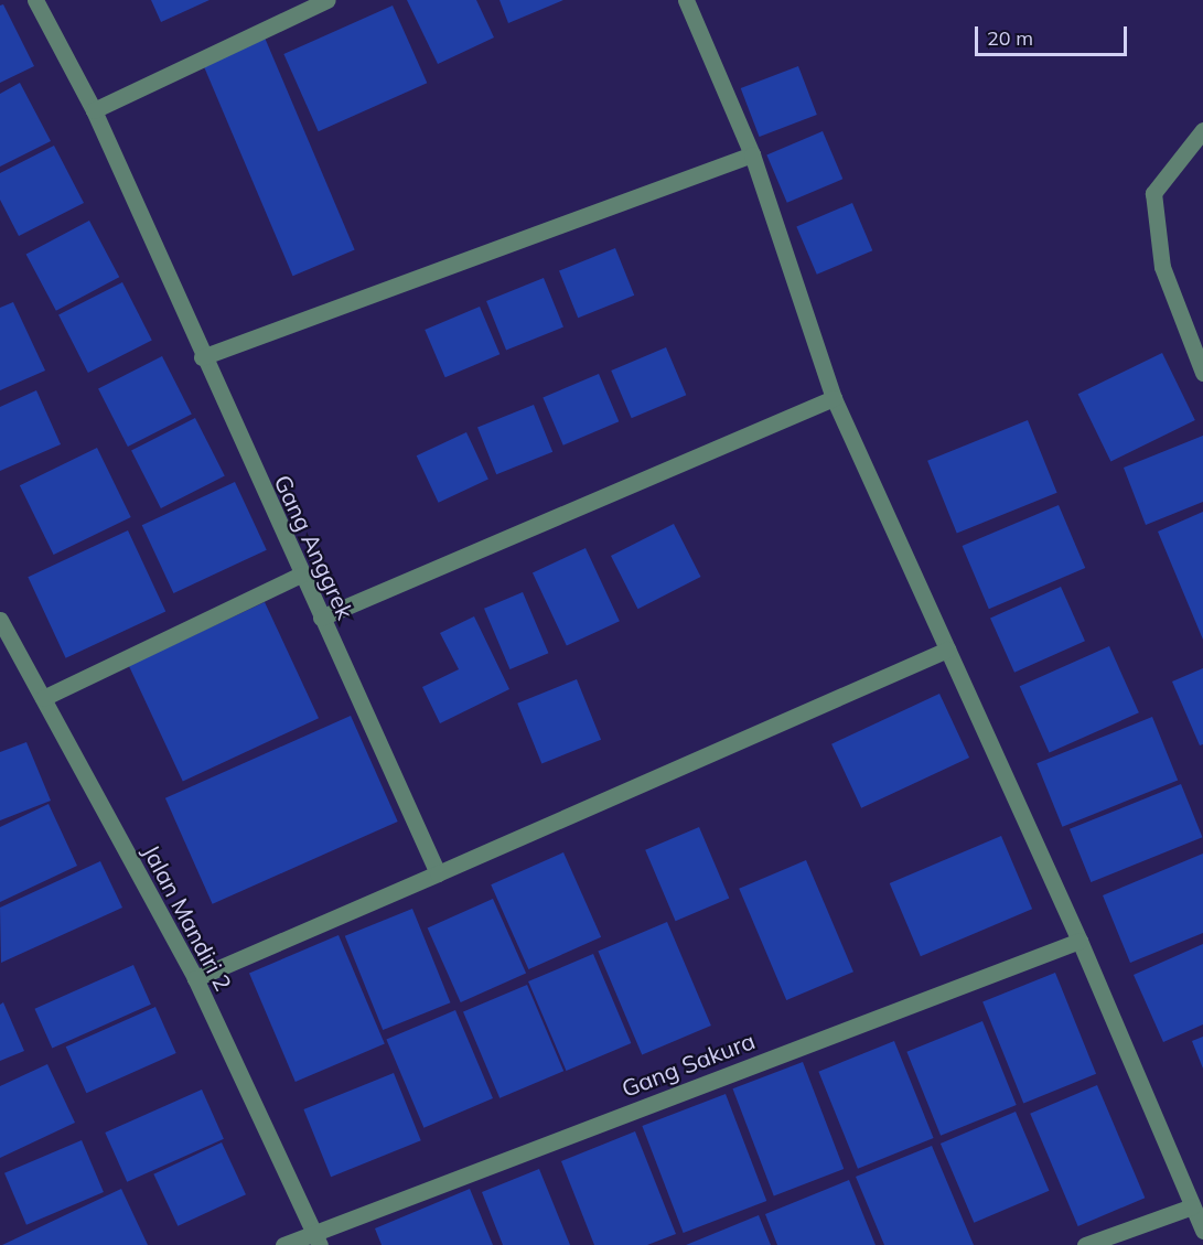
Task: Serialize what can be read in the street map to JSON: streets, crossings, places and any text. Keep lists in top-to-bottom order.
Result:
{
  "streets": {
    "street": ["Gang Anggrek", "Jalan Mandiri 2", "Gang Sakura"]
  },
  "crossings": [
    ["Jalan Mandiri 2", "Gang Sakura"]
  ],
  "scale_bar": "20 m"
}
